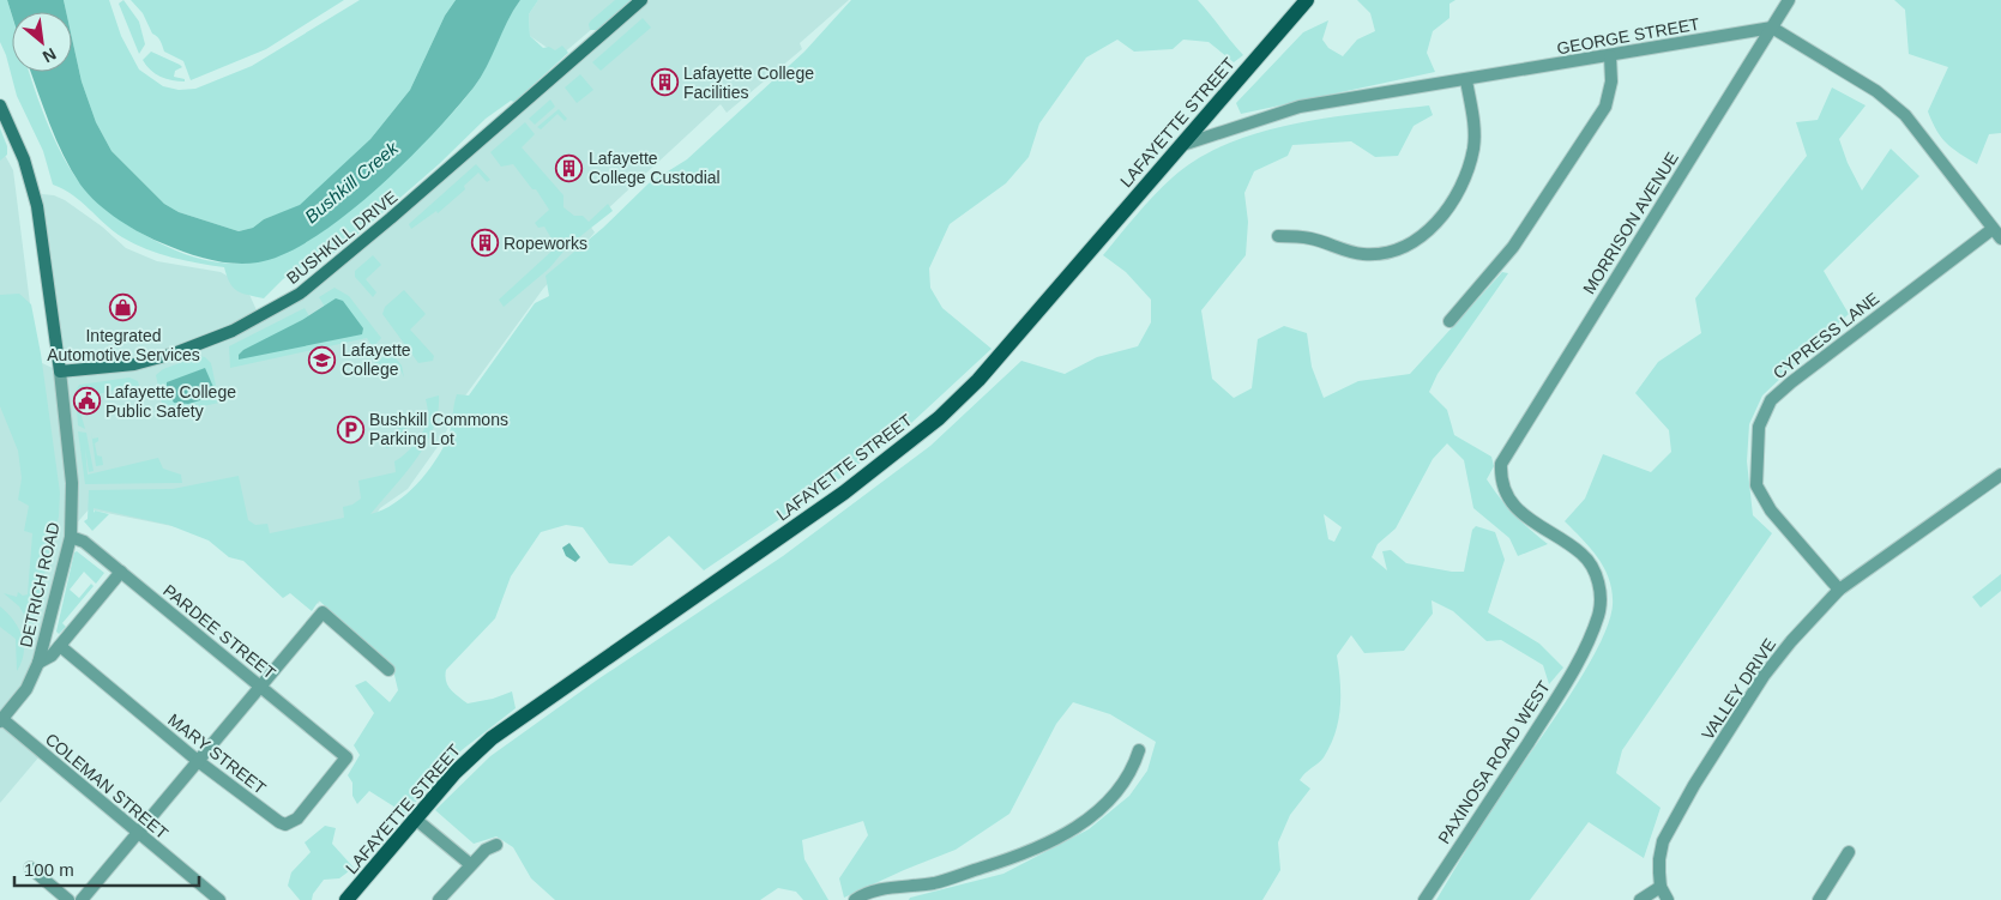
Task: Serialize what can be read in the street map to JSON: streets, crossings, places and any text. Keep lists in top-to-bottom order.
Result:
{
  "streets": {
    "main road": ["LAFAYETTE STREET"],
    "street": [
      "GEORGE STREET",
      "MORRISON AVENUE",
      "BUSHKILL DRIVE",
      "CYPRESS LANE",
      "DETRICH ROAD",
      "PARDEE STREET",
      "VALLEY DRIVE",
      "MARY STREET",
      "PAXINOSA ROAD WEST",
      "COLEMAN STREET"
    ]
  },
  "crossings": [
    ["GEORGE STREET", "LAFAYETTE STREET"],
    ["GEORGE STREET", "MORRISON AVENUE"],
    ["MORRISON AVENUE", "PAXINOSA ROAD WEST"],
    ["BUSHKILL DRIVE", "DETRICH ROAD"],
    ["CYPRESS LANE", "VALLEY DRIVE"],
    ["DETRICH ROAD", "PARDEE STREET"],
    ["PARDEE STREET", "MARY STREET"]
  ],
  "water": ["Bushkill Creek"],
  "places": {
    "building": ["Lafayette College Facilities", "Lafayette College Custodial", "Ropeworks"],
    "shop": ["Integrated Automotive Services"],
    "school or university": ["Lafayette College"],
    "public building": ["Lafayette College Public Safety"],
    "parking": ["Bushkill Commons Parking Lot"]
  },
  "scale_bar": "100 m",
  "north": "bottom right"
}
